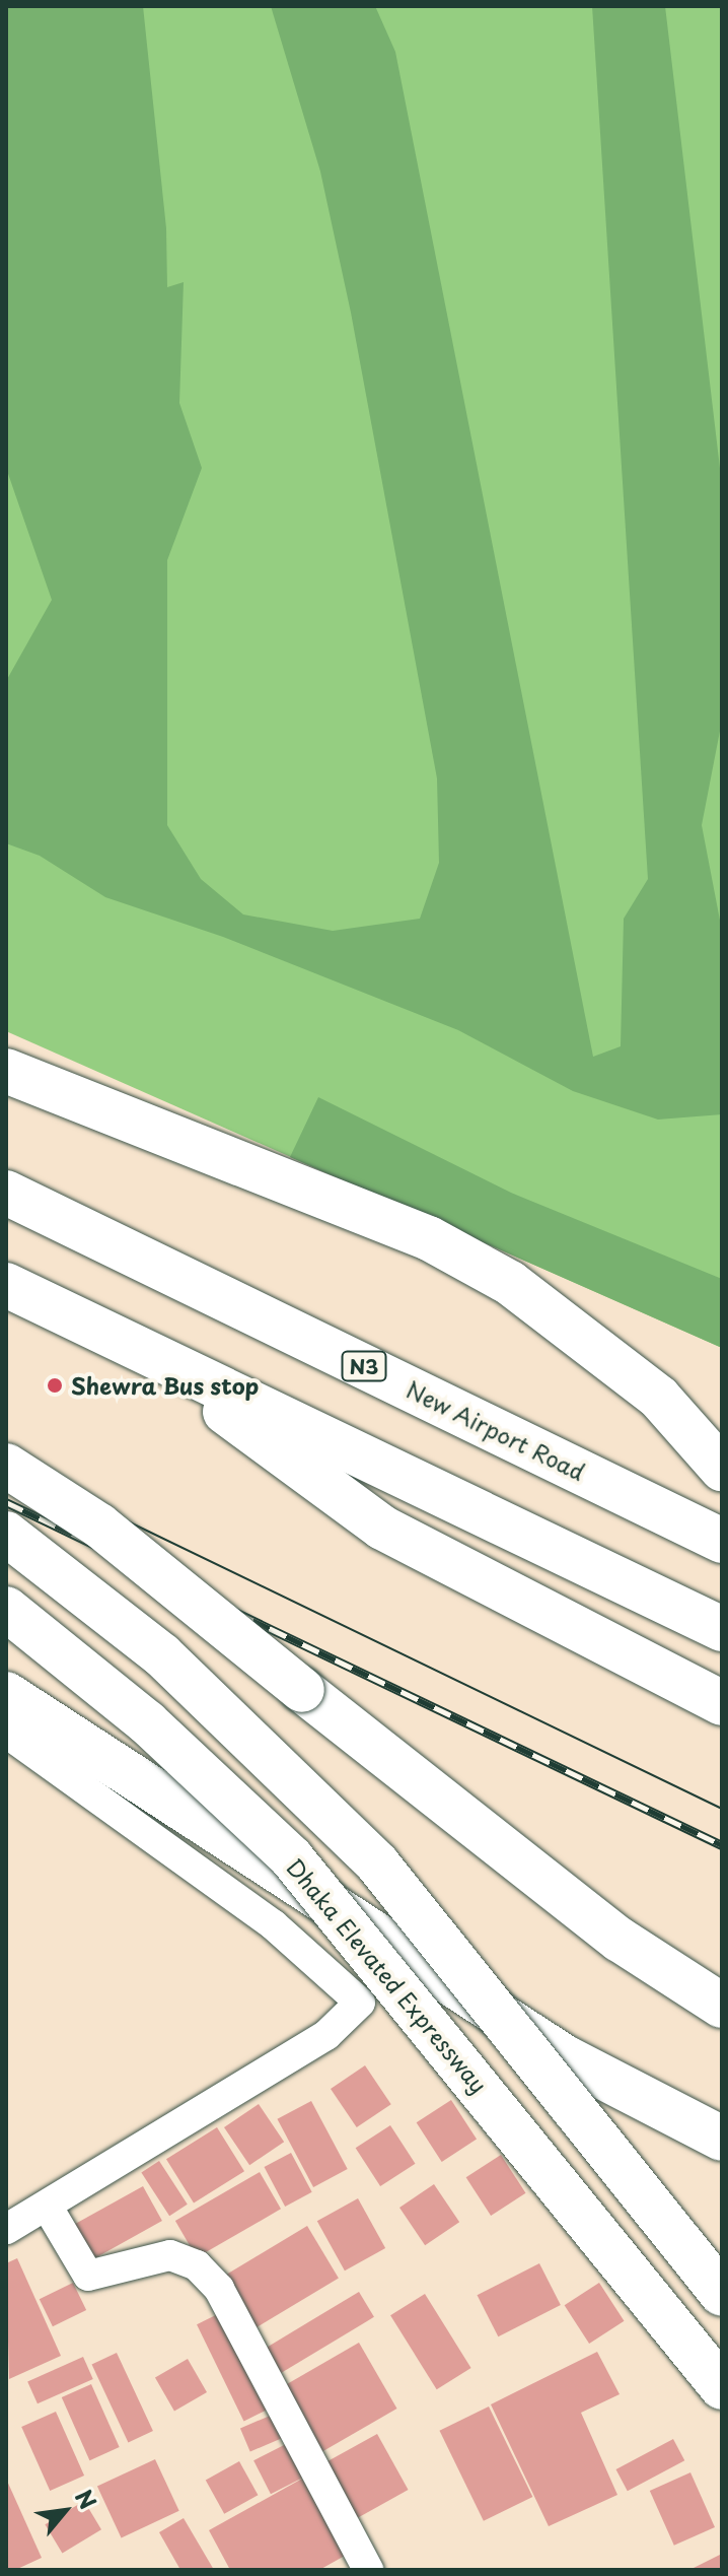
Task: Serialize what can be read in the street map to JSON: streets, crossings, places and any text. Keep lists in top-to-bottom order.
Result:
{
  "streets": {
    "highway": ["N3", "New Airport Road", "Dhaka Elevated Expressway"]
  },
  "places": ["Shewra Bus stop"],
  "north": "top right"
}
